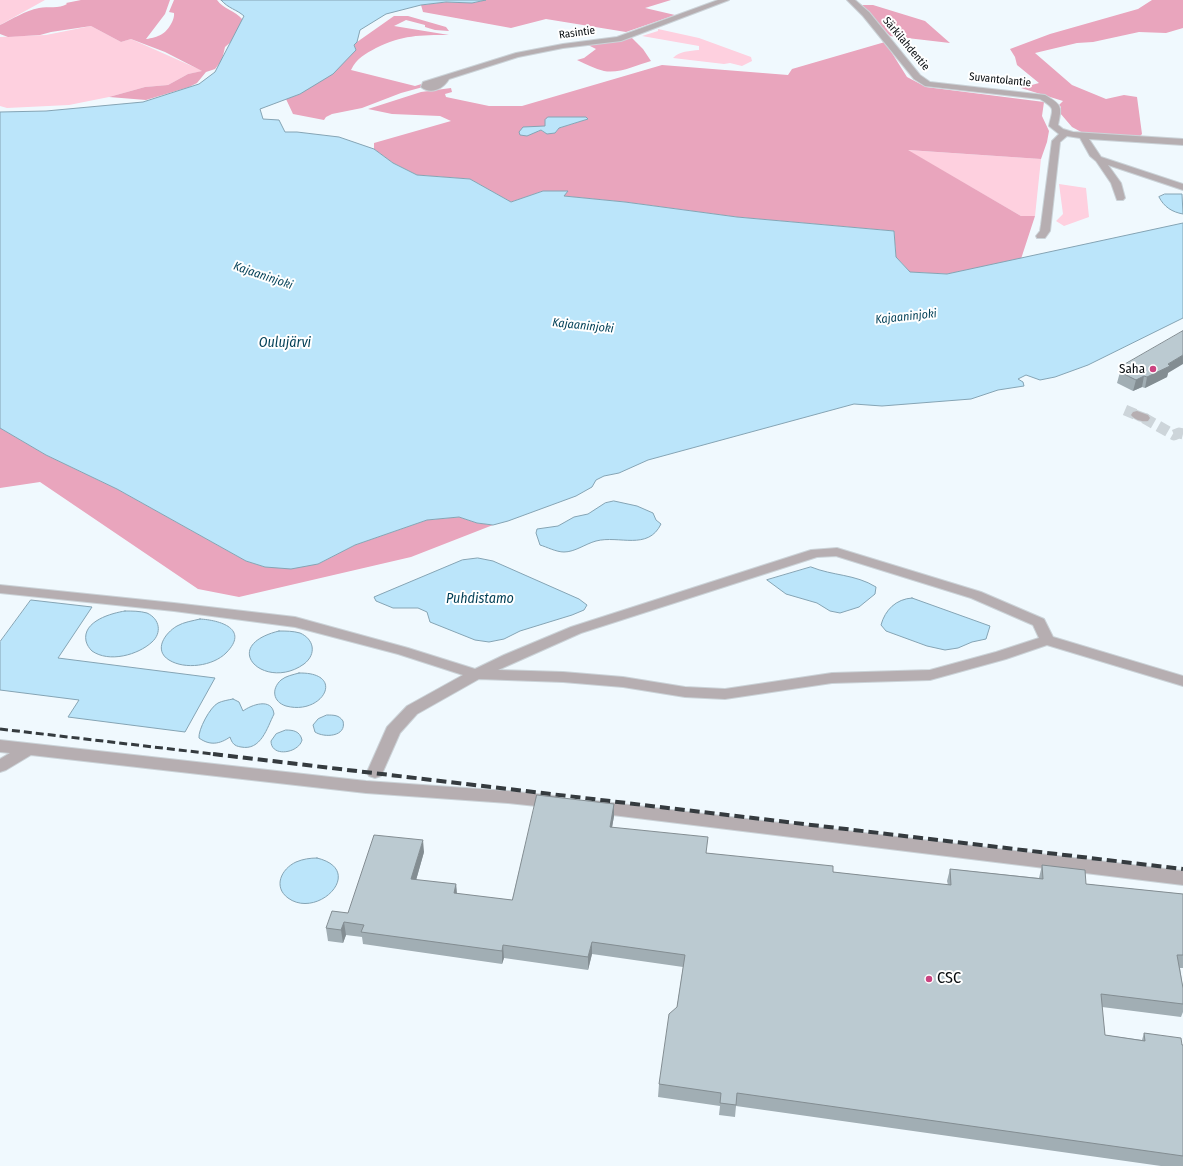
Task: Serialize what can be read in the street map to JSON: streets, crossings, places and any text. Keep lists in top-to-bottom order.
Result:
{
  "streets": {
    "street": ["Rasintie", "Särkilahdentie", "Suvantolantie"]
  },
  "crossings": [
    ["Särkilahdentie", "Suvantolantie"]
  ],
  "water": ["Kajaaninjoki", "Oulujärvi", "Puhdistamo"],
  "places": ["Saha", "CSC"]
}
